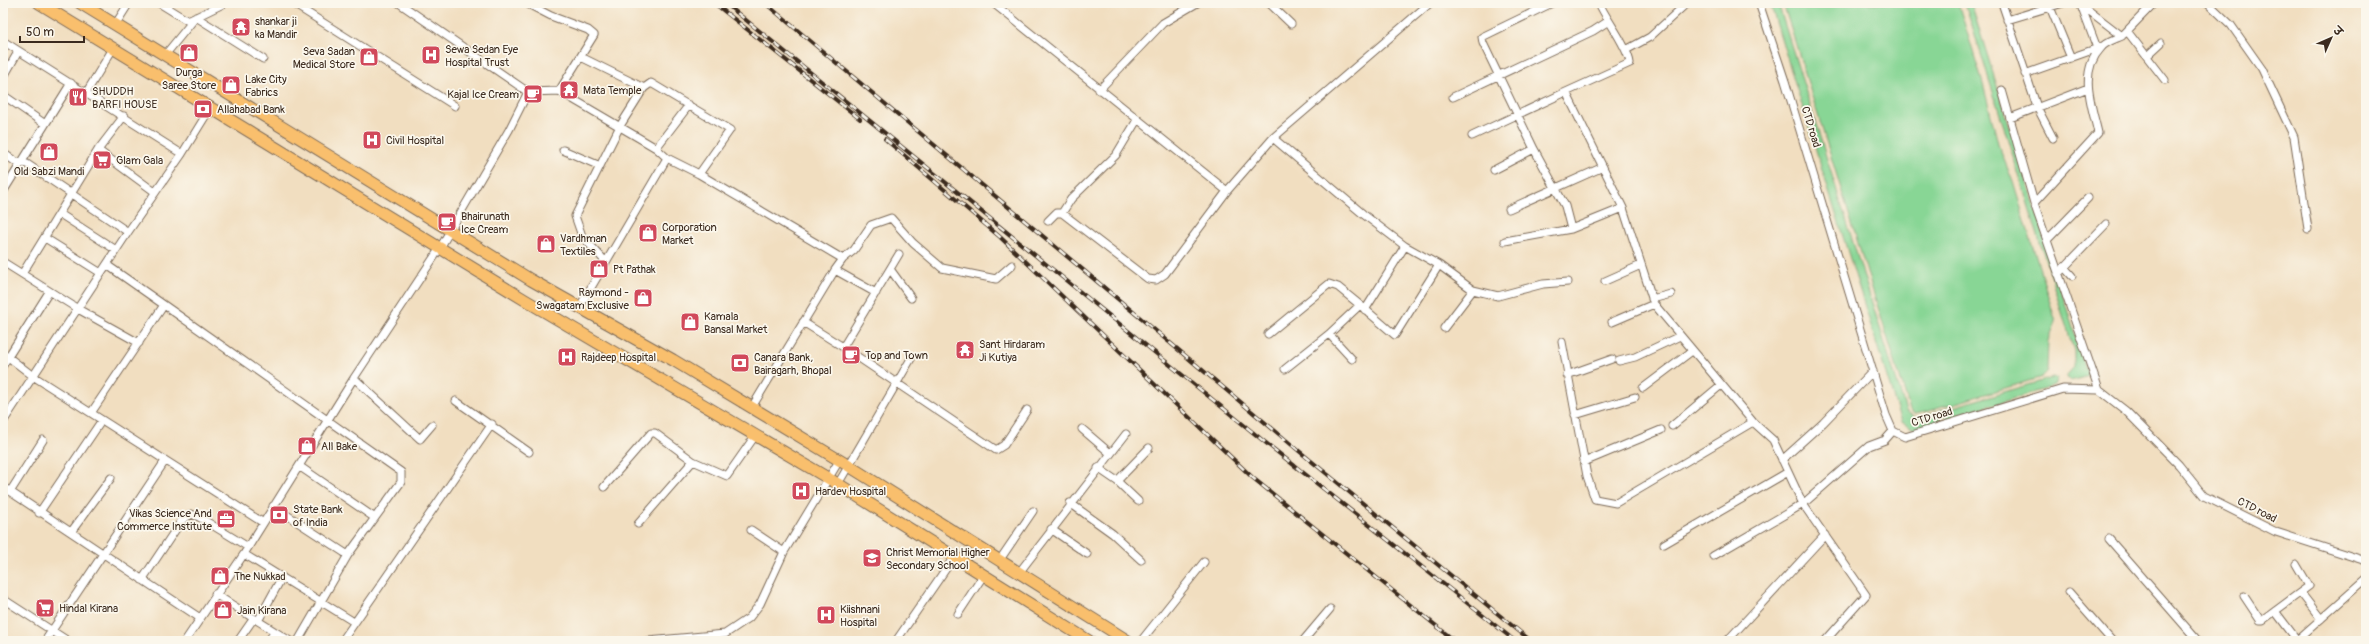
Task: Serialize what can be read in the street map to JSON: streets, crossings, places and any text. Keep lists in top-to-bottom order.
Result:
{
  "streets": {
    "street": ["CTD road"]
  },
  "places": {
    "temple": ["shankar ji ka Mandir", "Mata Temple", "Sant Hirdaram Ji Kutiya"],
    "shop": [
      "Durga Saree Store",
      "Seva Sadan Medical Store",
      "Lake City Fabrics",
      "Old Sabzi Mandi",
      "Corporation Market",
      "Vardhman Textiles",
      "Pt Pathak",
      "Raymond - Swagatam Exclusive",
      "Kamala Bansal Market",
      "All Bake",
      "The Nukkad",
      "Jain Kirana"
    ],
    "hospital": [
      "Sewa Sedan Eye Hospital Trust",
      "Civil Hospital",
      "Rajdeep Hospital",
      "Hardev Hospital",
      "Kiishnani Hospital"
    ],
    "cafe": ["Kajal Ice Cream", "Bhairunath Ice Cream", "Top and Town"],
    "restaurant": ["SHUDDH BARFI HOUSE"],
    "bank": ["Allahabad Bank", "Canara Bank, Bairagarh, Bhopal", "State Bank of India"],
    "supermarket": ["Glam Gala", "Hindal Kirana"],
    "office": ["Vikas Science And Commerce Institute"],
    "school or university": ["Christ Memorial Higher Secondary School"]
  },
  "scale_bar": "50 m",
  "north": "top right"
}
